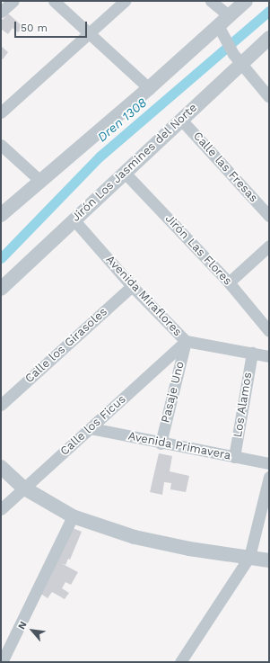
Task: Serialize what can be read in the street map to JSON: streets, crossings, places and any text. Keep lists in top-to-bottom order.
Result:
{
  "streets": {
    "street": [
      "Jirón Los Jasmines del Norte",
      "Calle las Fresas",
      "Jirón Las Flores",
      "Avenida Miraflores",
      "Calle los Girasoles",
      "Pasaje Uno",
      "Los Alamos",
      "Calle los Ficus",
      "Avenida Primavera"
    ]
  },
  "crossings": [
    ["Jirón Los Jasmines del Norte", "Calle las Fresas"],
    ["Jirón Los Jasmines del Norte", "Jirón Las Flores"],
    ["Jirón Los Jasmines del Norte", "Avenida Miraflores"],
    ["Avenida Miraflores", "Calle los Girasoles"],
    ["Avenida Miraflores", "Pasaje Uno"],
    ["Avenida Miraflores", "Los Alamos"],
    ["Avenida Miraflores", "Calle los Ficus"],
    ["Pasaje Uno", "Calle los Ficus"],
    ["Pasaje Uno", "Avenida Primavera"],
    ["Los Alamos", "Avenida Primavera"],
    ["Calle los Ficus", "Avenida Primavera"]
  ],
  "water": ["Dren 1308"],
  "scale_bar": "50 m",
  "north": "top left"
}
